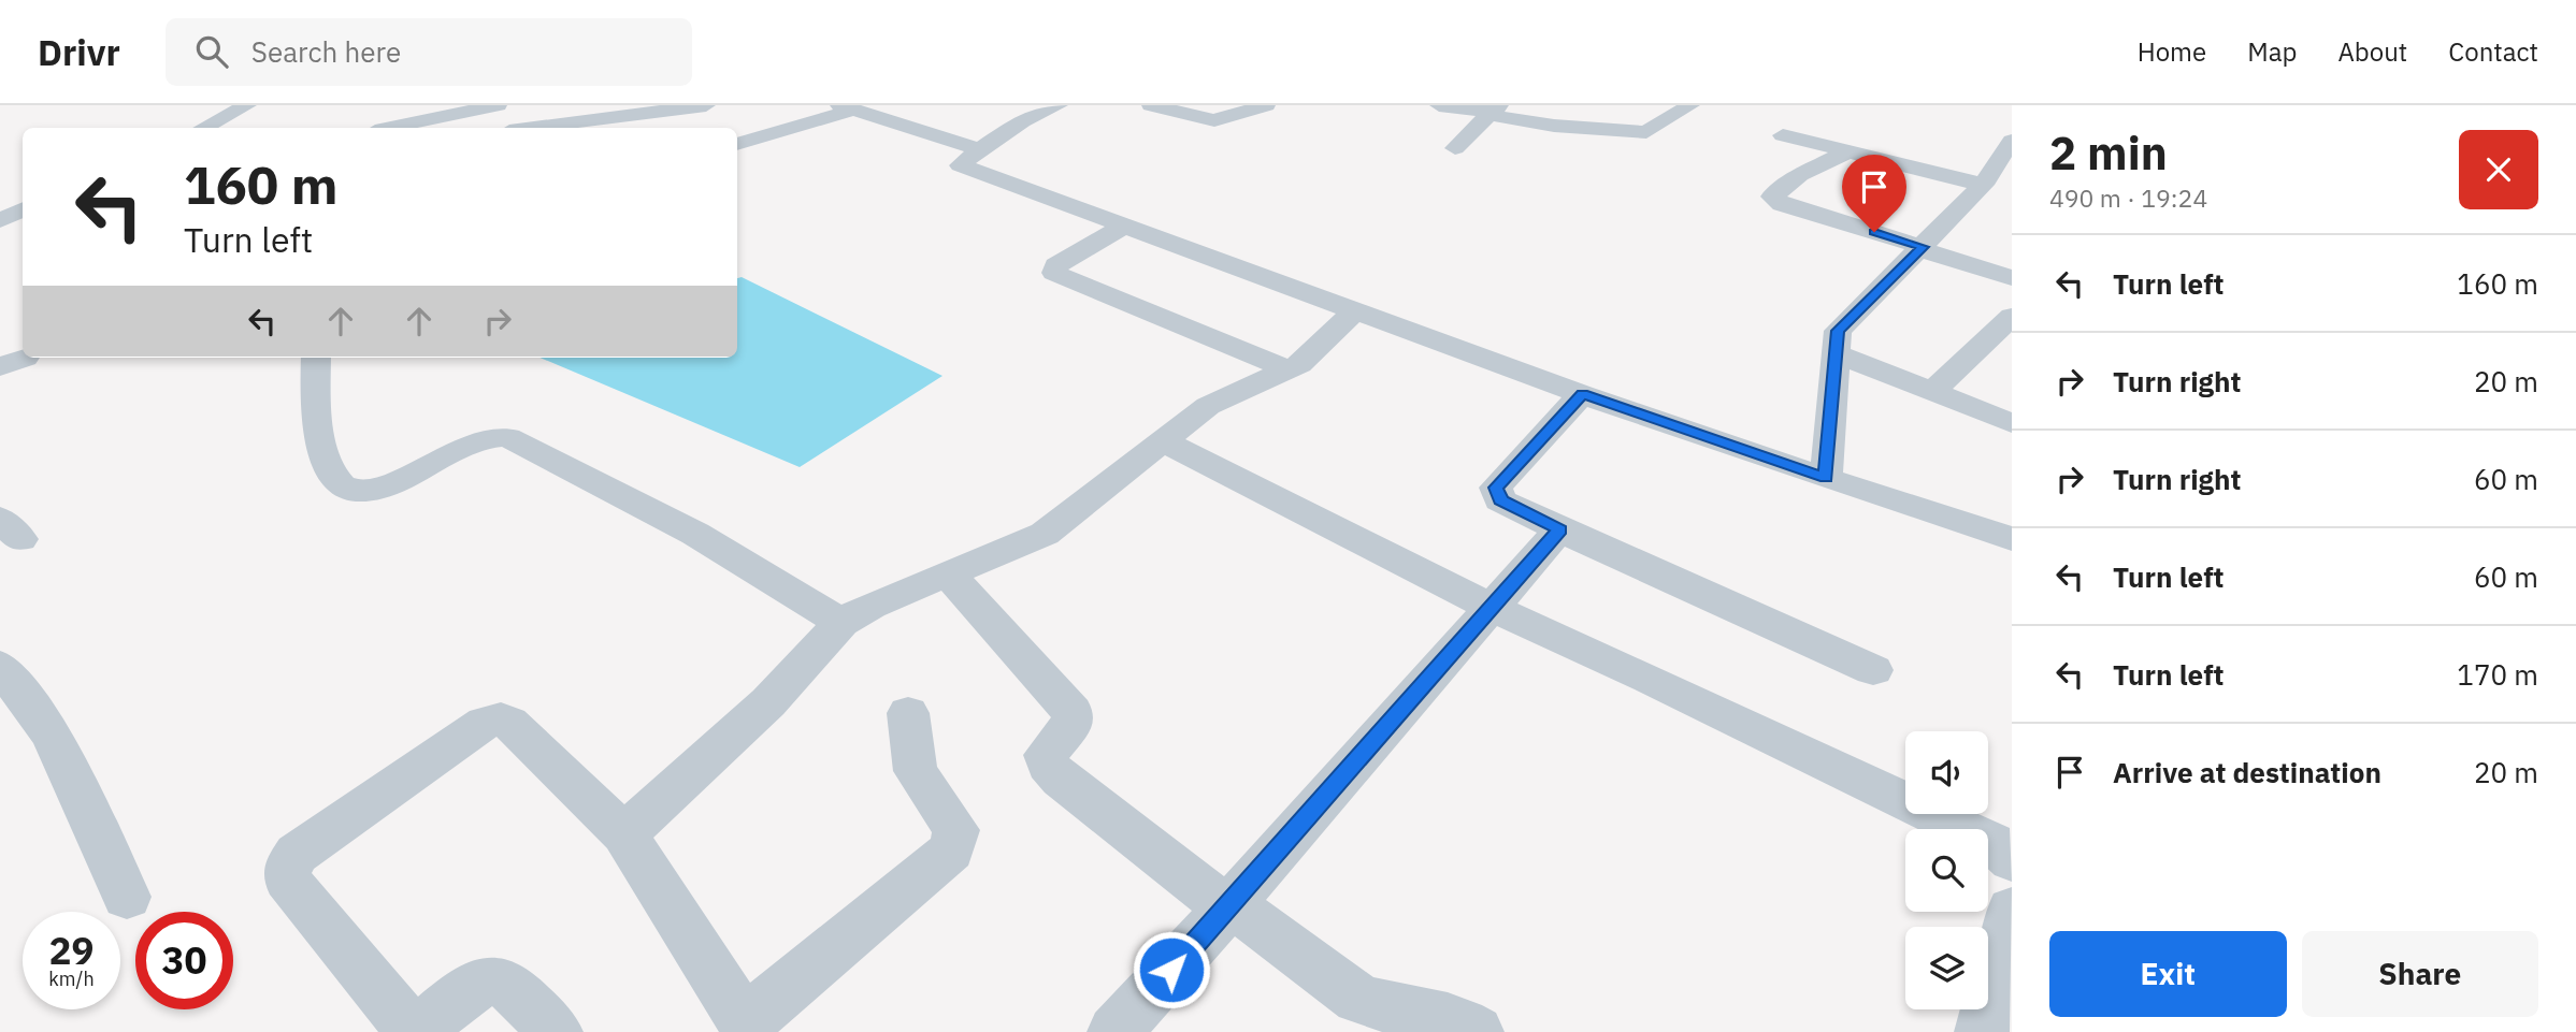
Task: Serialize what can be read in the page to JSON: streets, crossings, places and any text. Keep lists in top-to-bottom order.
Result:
{
  "page": {
    "header": "Drivr",
    "search": "Search here",
    "nav": [
      "Home",
      "Map",
      "About",
      "Contact"
    ],
    "heading": ["2 min", "490 m · 19:24"],
    "turn": ["160 m", "Turn left"],
    "list": [
      {
        "name": "Turn left",
        "value": "160 m"
      },
      {
        "name": "Turn right",
        "value": "20 m"
      },
      {
        "name": "Turn right",
        "value": "60 m"
      },
      {
        "name": "Turn left",
        "value": "60 m"
      },
      {
        "name": "Turn left",
        "value": "170 m"
      },
      {
        "name": "Arrive at destination",
        "value": "20 m"
      }
    ],
    "speed": "29 km/h",
    "limit": "30",
    "buttons": ["Exit", "Share"]
  }
}
